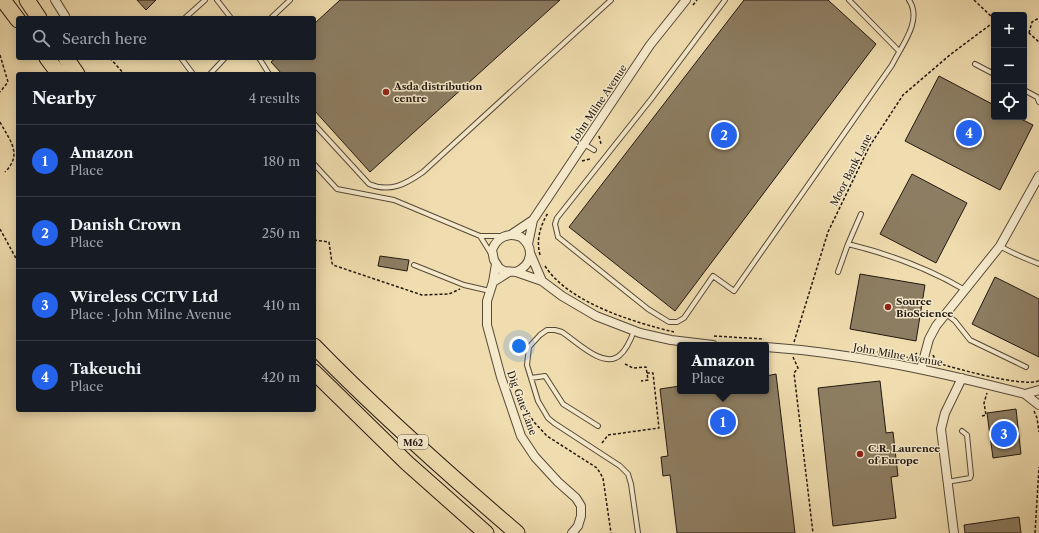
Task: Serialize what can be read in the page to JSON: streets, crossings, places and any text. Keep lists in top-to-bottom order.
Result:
{
  "streets": {
    "highway": ["M62"],
    "street": ["John Milne Avenue", "Dig Gate Lane"],
    "path": ["Moor Bank Lane"]
  },
  "crossings": [
    ["John Milne Avenue", "Dig Gate Lane"]
  ],
  "places": ["Asda distribution centre", "Source BioScience", "C.R. Laurence of Europe"],
  "page": {
    "map_buttons": ["+", "−"],
    "search": "Search here",
    "heading": ["Nearby", "4 results"],
    "pins": [
      "4",
      "2",
      "1",
      "3"
    ],
    "list": [
      {
        "mark": "1",
        "name": "Amazon",
        "note": "Place",
        "value": "180 m"
      },
      {
        "mark": "2",
        "name": "Danish Crown",
        "note": "Place",
        "value": "250 m"
      },
      {
        "mark": "3",
        "name": "Wireless CCTV Ltd",
        "note": "Place · John Milne Avenue",
        "value": "410 m"
      },
      {
        "mark": "4",
        "name": "Takeuchi",
        "note": "Place",
        "value": "420 m"
      }
    ],
    "popup": ["Amazon", "Place"]
  }
}
